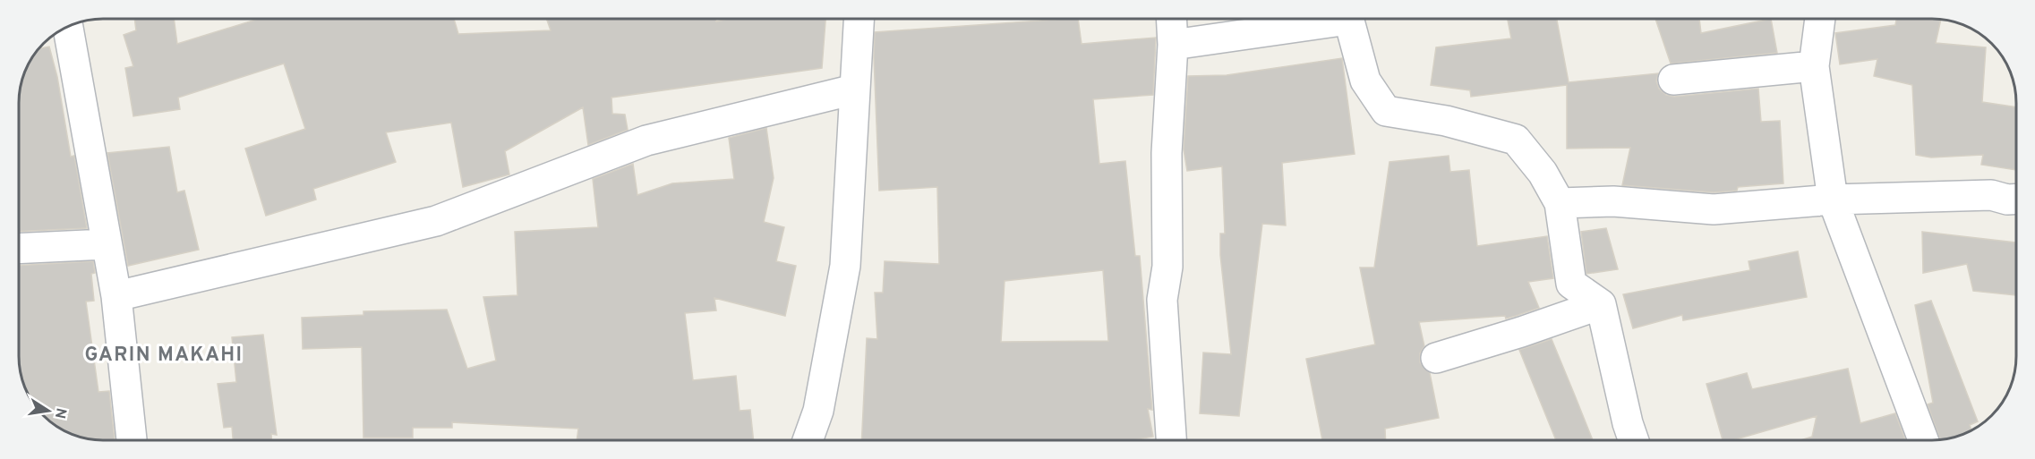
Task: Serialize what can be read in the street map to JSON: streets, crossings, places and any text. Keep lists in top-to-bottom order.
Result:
{
  "districts": ["GARIN MAKAHI"],
  "north": "right"
}
